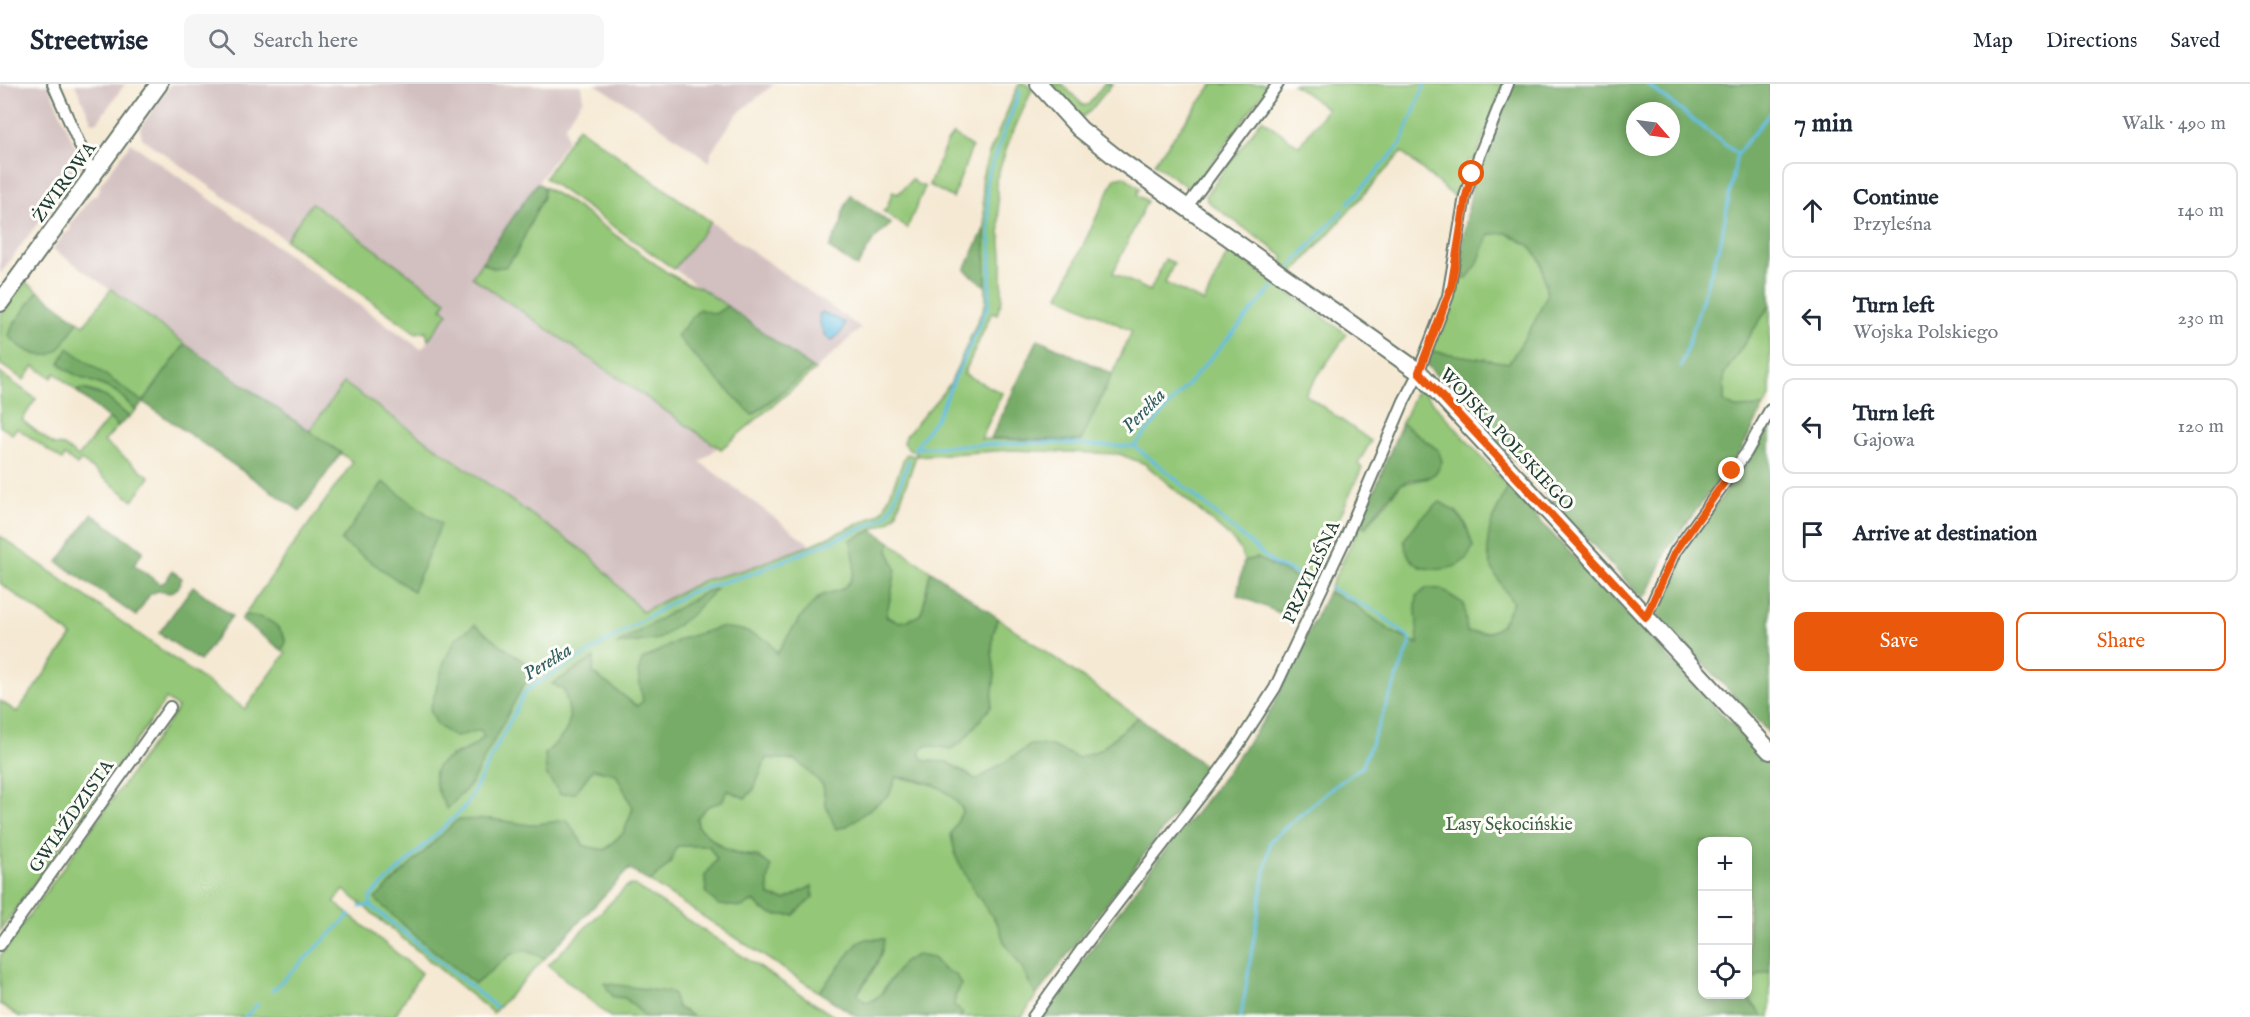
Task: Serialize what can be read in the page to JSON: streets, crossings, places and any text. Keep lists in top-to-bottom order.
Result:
{
  "streets": {
    "street": [
      "ŻWIROWA",
      "WOJSKA POLSKIEGO",
      "PRZYLEŚNA",
      "GWIAŹDZISTA"
    ]
  },
  "crossings": [
    ["WOJSKA POLSKIEGO", "PRZYLEŚNA"]
  ],
  "water": ["Perełka"],
  "parks": ["Lasy Sękocińskie"],
  "north": "bottom right",
  "page": {
    "header": "Streetwise",
    "search": "Search here",
    "nav": ["Map", "Directions", "Saved"],
    "heading": ["7 min", "Walk · 490 m"],
    "list": [
      ["Continue", "Przyleśna", "140 m"],
      ["Turn left", "Wojska Polskiego", "230 m"],
      ["Turn left", "Gajowa", "120 m"],
      "Arrive at destination"
    ],
    "buttons": ["Save", "Share"],
    "map_buttons": ["+", "−"]
  }
}
